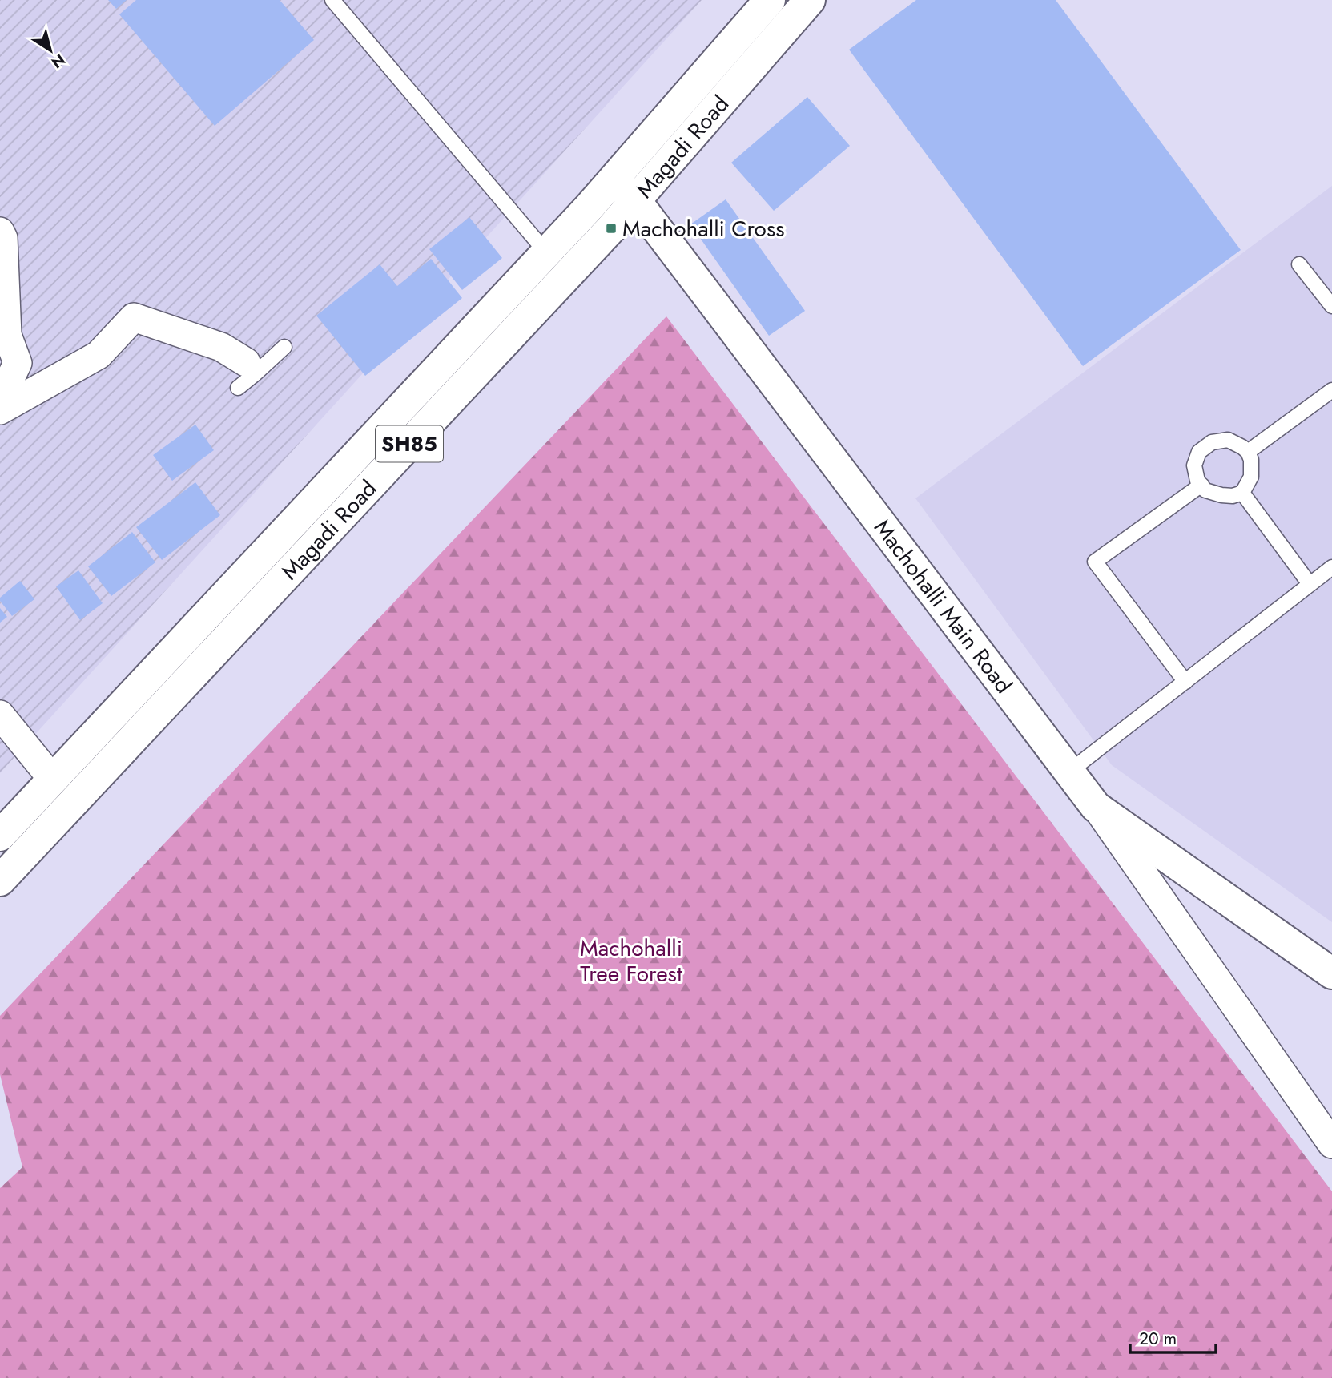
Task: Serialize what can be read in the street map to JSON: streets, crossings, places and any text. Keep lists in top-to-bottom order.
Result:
{
  "streets": {
    "main road": ["Magadi Road", "SH85", "Machohalli Main Road"]
  },
  "crossings": [
    ["Magadi Road", "Machohalli Main Road"]
  ],
  "parks": ["Machohalli Tree Forest"],
  "places": {
    "transit": ["Machohalli Cross"]
  },
  "scale_bar": "20 m",
  "north": "bottom right"
}
